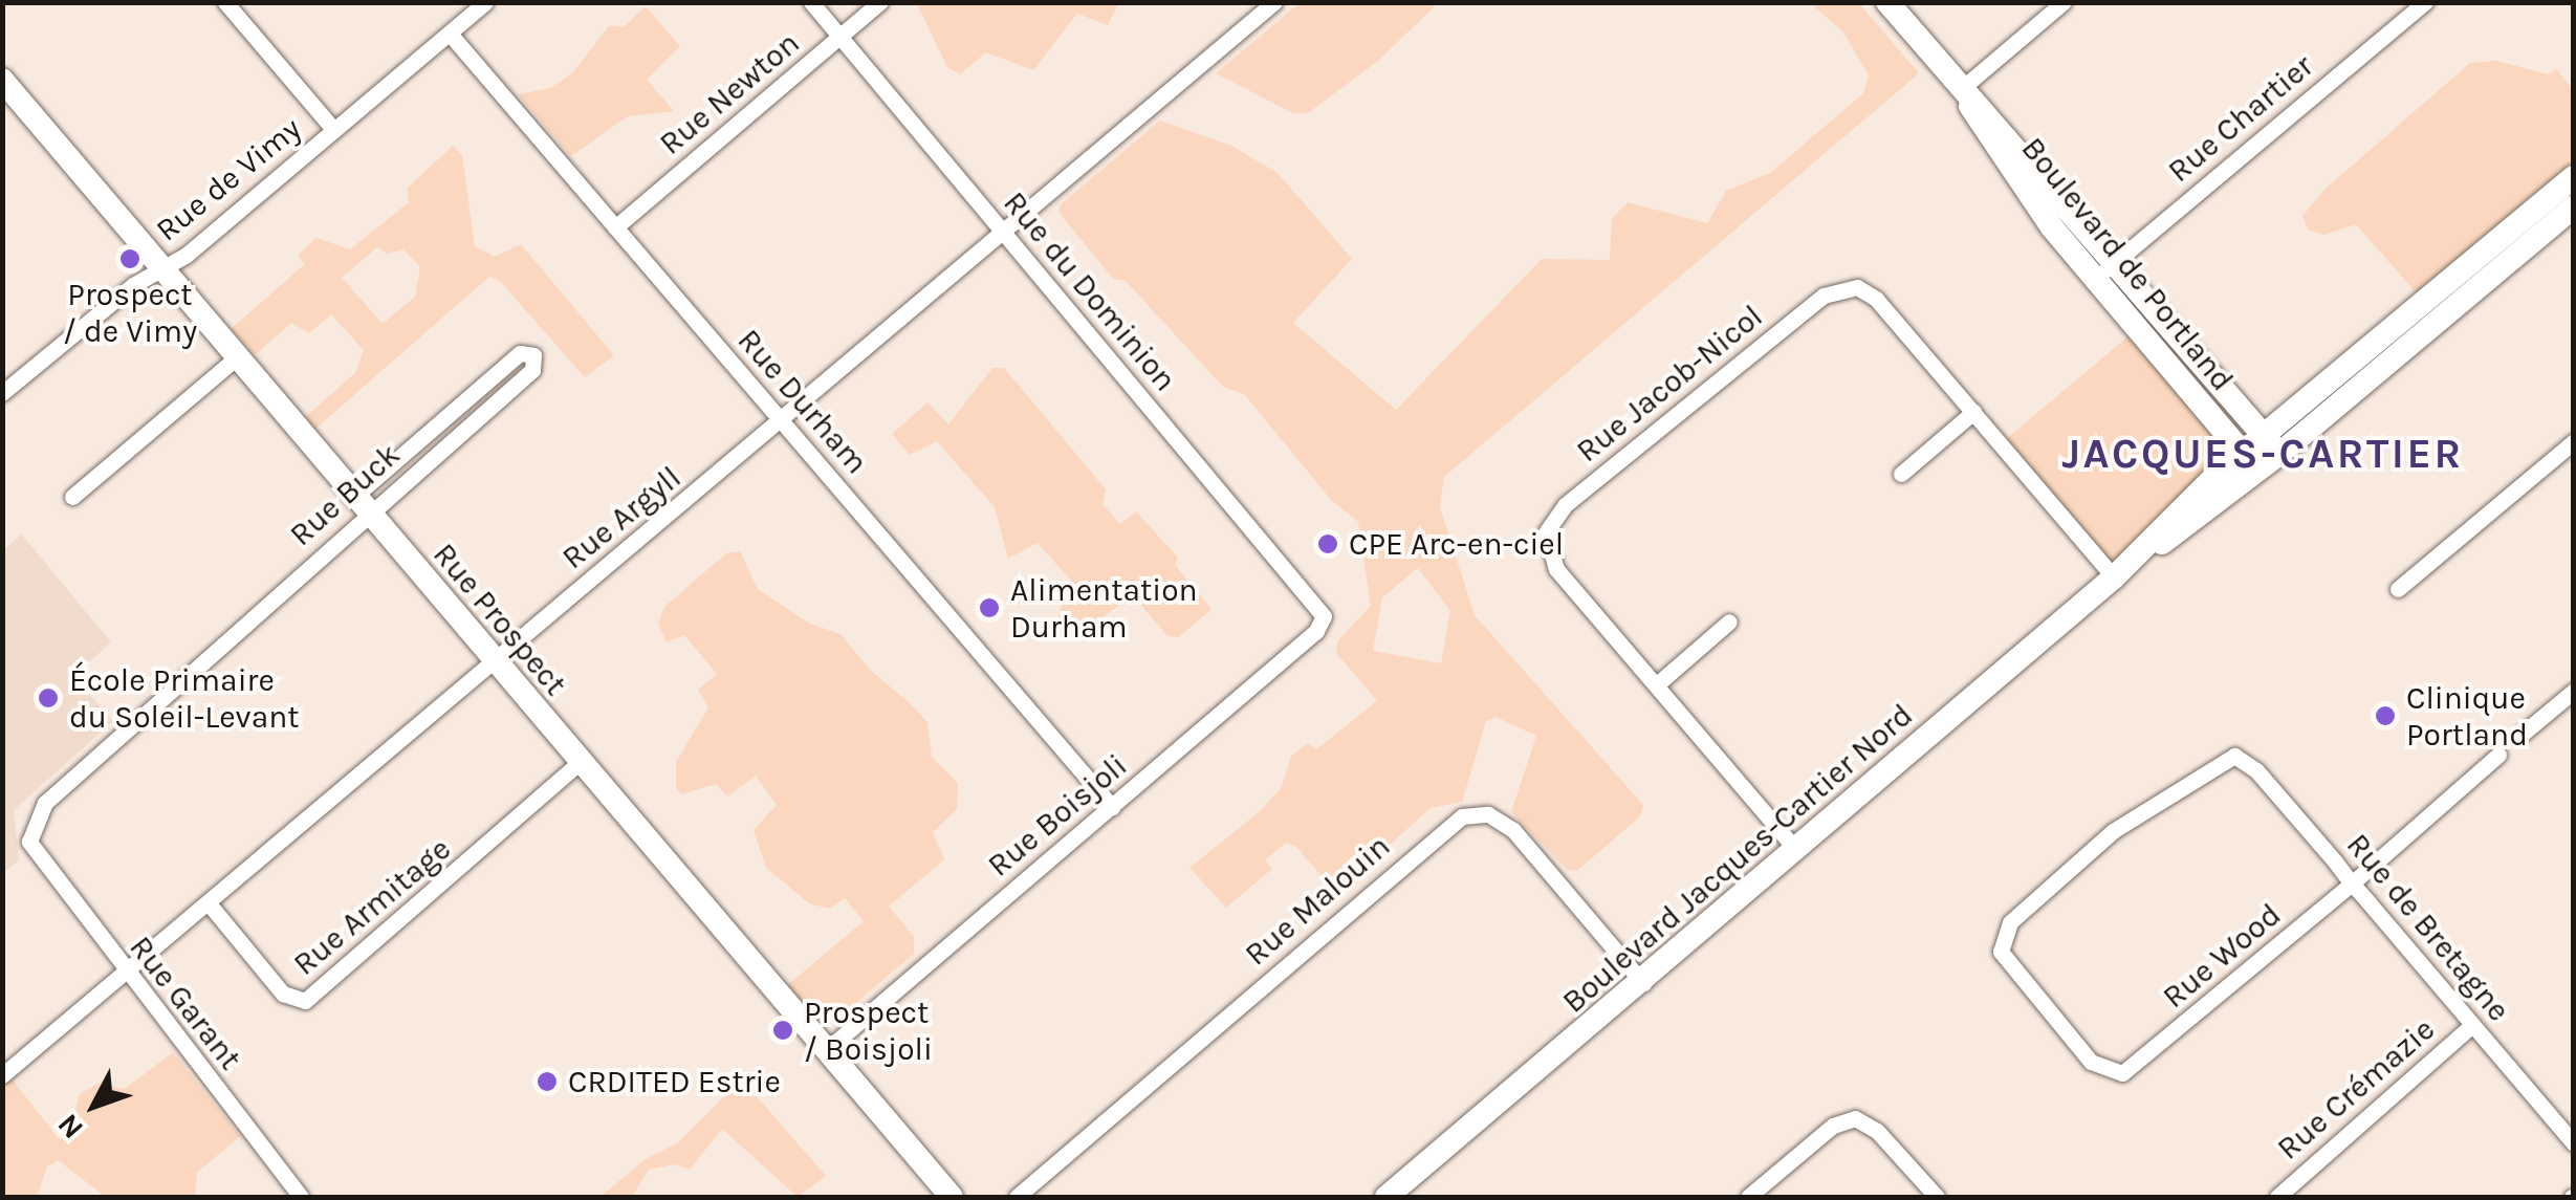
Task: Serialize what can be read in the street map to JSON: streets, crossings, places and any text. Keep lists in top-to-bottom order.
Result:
{
  "streets": {
    "street": [
      "Rue Newton",
      "Rue Chartier",
      "Rue de Vimy",
      "Boulevard de Portland",
      "Rue du Dominion",
      "Rue Jacob-Nicol",
      "Rue Durham",
      "Rue Buck",
      "Rue Argyll",
      "Rue Prospect",
      "Rue Boisjoli",
      "Boulevard Jacques-Cartier Nord",
      "Rue Malouin",
      "Rue Armitage",
      "Rue de Bretagne",
      "Rue Wood",
      "Rue Garant",
      "Rue Crémazie"
    ]
  },
  "crossings": [
    ["Rue Newton", "Rue du Dominion"],
    ["Rue Newton", "Rue Durham"],
    ["Rue Chartier", "Boulevard de Portland"],
    ["Rue de Vimy", "Rue Durham"],
    ["Rue de Vimy", "Rue Prospect"],
    ["Boulevard de Portland", "Boulevard Jacques-Cartier Nord"],
    ["Rue du Dominion", "Rue Argyll"],
    ["Rue du Dominion", "Rue Boisjoli"],
    ["Rue Jacob-Nicol", "Boulevard Jacques-Cartier Nord"],
    ["Rue Durham", "Rue Argyll"],
    ["Rue Durham", "Rue Boisjoli"],
    ["Rue Buck", "Rue Prospect"],
    ["Rue Buck", "Rue Garant"],
    ["Rue Argyll", "Rue Prospect"],
    ["Rue Argyll", "Rue Armitage"],
    ["Rue Argyll", "Rue Garant"],
    ["Rue Prospect", "Rue Boisjoli"],
    ["Rue Prospect", "Rue Armitage"],
    ["Boulevard Jacques-Cartier Nord", "Rue Malouin"],
    ["Rue de Bretagne", "Rue Wood"],
    ["Rue de Bretagne", "Rue Crémazie"]
  ],
  "districts": ["JACQUES-CARTIER"],
  "places": [
    "Prospect / de Vimy",
    "CPE Arc-en-ciel",
    "Alimentation Durham",
    "École Primaire du Soleil-Levant",
    "Clinique Portland",
    "Prospect / Boisjoli",
    "CRDITED Estrie"
  ],
  "north": "bottom left"
}
